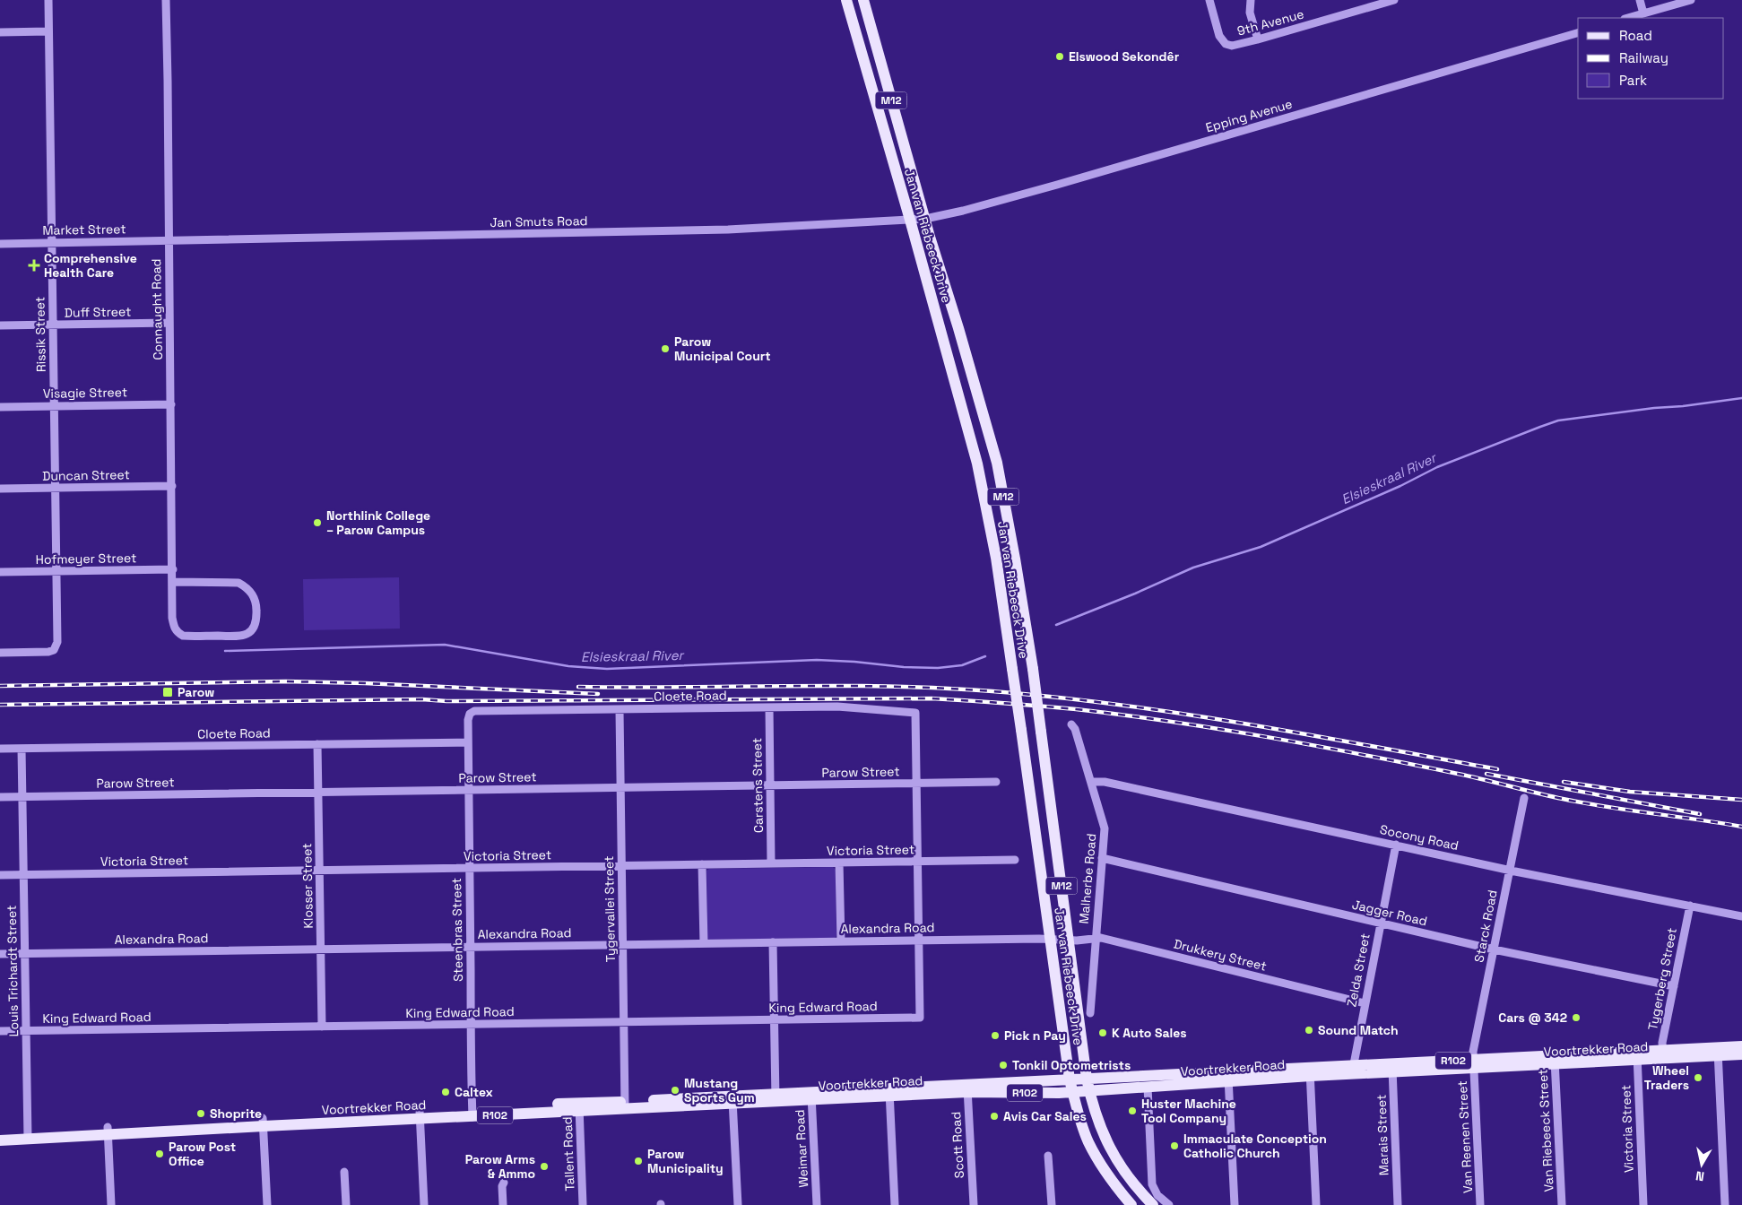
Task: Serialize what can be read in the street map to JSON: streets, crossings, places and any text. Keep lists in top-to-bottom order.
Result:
{
  "streets": {
    "main road": [
      "M12",
      "Jan van Riebeeck Drive",
      "Voortrekker Road",
      "R102"
    ],
    "street": [
      "9th Avenue",
      "Epping Avenue",
      "Jan Smuts Road",
      "Market Street",
      "Connaught Road",
      "Duff Street",
      "Rissik Street",
      "Visagie Street",
      "Duncan Street",
      "Hofmeyer Street",
      "Cloete Road",
      "Parow Street",
      "Carstens Street",
      "Socony Road",
      "Victoria Street",
      "Malherbe Road",
      "Klosser Street",
      "Tygervallei Street",
      "Jagger Road",
      "Starck Road",
      "Alexandra Road",
      "Steenbras Street",
      "Drukkery Street",
      "Zelda Street",
      "Louis Trichardt Street",
      "Tygerberg Street",
      "King Edward Road",
      "Van Riebeeck Street",
      "Marais Street",
      "Van Reenen Street",
      "Scott Road",
      "Weimar Road",
      "Tallent Road"
    ]
  },
  "crossings": [
    ["M12", "Jan van Riebeeck Drive"],
    ["M12", "Voortrekker Road"],
    ["Epping Avenue", "Jan Smuts Road"],
    ["Epping Avenue", "Jan van Riebeeck Drive"],
    ["Jan Smuts Road", "Market Street"],
    ["Jan Smuts Road", "Jan van Riebeeck Drive"],
    ["Jan Smuts Road", "Connaught Road"],
    ["Market Street", "Connaught Road"],
    ["Market Street", "Rissik Street"],
    ["Jan van Riebeeck Drive", "Alexandra Road"],
    ["Jan van Riebeeck Drive", "Drukkery Street"],
    ["Jan van Riebeeck Drive", "Voortrekker Road"],
    ["Connaught Road", "Duff Street"],
    ["Connaught Road", "Visagie Street"],
    ["Connaught Road", "Duncan Street"],
    ["Connaught Road", "Hofmeyer Street"],
    ["Duff Street", "Rissik Street"],
    ["Rissik Street", "Visagie Street"],
    ["Rissik Street", "Duncan Street"],
    ["Rissik Street", "Hofmeyer Street"],
    ["Cloete Road", "Parow Street"],
    ["Cloete Road", "Carstens Street"],
    ["Cloete Road", "Klosser Street"],
    ["Cloete Road", "Tygervallei Street"],
    ["Cloete Road", "Steenbras Street"],
    ["Cloete Road", "Louis Trichardt Street"],
    ["Parow Street", "Carstens Street"],
    ["Parow Street", "Klosser Street"],
    ["Parow Street", "Tygervallei Street"],
    ["Parow Street", "Steenbras Street"],
    ["Parow Street", "Louis Trichardt Street"],
    ["Carstens Street", "Victoria Street"],
    ["Socony Road", "Malherbe Road"],
    ["Socony Road", "Starck Road"],
    ["Socony Road", "Zelda Street"],
    ["Socony Road", "Tygerberg Street"],
    ["Victoria Street", "Klosser Street"],
    ["Victoria Street", "Tygervallei Street"],
    ["Victoria Street", "Steenbras Street"],
    ["Victoria Street", "Louis Trichardt Street"],
    ["Victoria Street", "Voortrekker Road"],
    ["Malherbe Road", "Jagger Road"],
    ["Malherbe Road", "Drukkery Street"],
    ["Klosser Street", "Alexandra Road"],
    ["Klosser Street", "King Edward Road"],
    ["Tygervallei Street", "Alexandra Road"],
    ["Tygervallei Street", "King Edward Road"],
    ["Tygervallei Street", "Voortrekker Road"],
    ["Jagger Road", "Starck Road"],
    ["Jagger Road", "Zelda Street"],
    ["Jagger Road", "Tygerberg Street"],
    ["Starck Road", "Voortrekker Road"],
    ["Starck Road", "Van Reenen Street"],
    ["Alexandra Road", "Steenbras Street"],
    ["Alexandra Road", "Drukkery Street"],
    ["Alexandra Road", "Louis Trichardt Street"],
    ["Alexandra Road", "King Edward Road"],
    ["Steenbras Street", "King Edward Road"],
    ["Steenbras Street", "Voortrekker Road"],
    ["Drukkery Street", "Zelda Street"],
    ["Zelda Street", "Voortrekker Road"],
    ["Louis Trichardt Street", "King Edward Road"],
    ["Louis Trichardt Street", "Voortrekker Road"],
    ["Tygerberg Street", "Voortrekker Road"],
    ["Voortrekker Road", "Van Riebeeck Street"],
    ["Voortrekker Road", "Marais Street"],
    ["Voortrekker Road", "Van Reenen Street"],
    ["Voortrekker Road", "Scott Road"],
    ["Voortrekker Road", "Weimar Road"],
    ["Voortrekker Road", "Tallent Road"]
  ],
  "water": ["Elsieskraal River"],
  "places": {
    "other": [
      "Elswood Sekondêr",
      "Parow Municipal Court",
      "Northlink College – Parow Campus",
      "Cars @ 342",
      "Sound Match",
      "K Auto Sales",
      "Pick n Pay",
      "Tonkil Optometrists",
      "Wheel Traders",
      "Mustang Sports Gym",
      "Caltex",
      "Huster Machine Tool Company",
      "Shoprite",
      "Avis Car Sales",
      "Immaculate Conception Catholic Church",
      "Parow Post Office",
      "Parow Municipality",
      "Parow Arms & Ammo"
    ],
    "health": ["Comprehensive Health Care"],
    "transit": ["Parow"]
  },
  "legend": ["Road", "Railway", "Park"],
  "north": "bottom"
}
